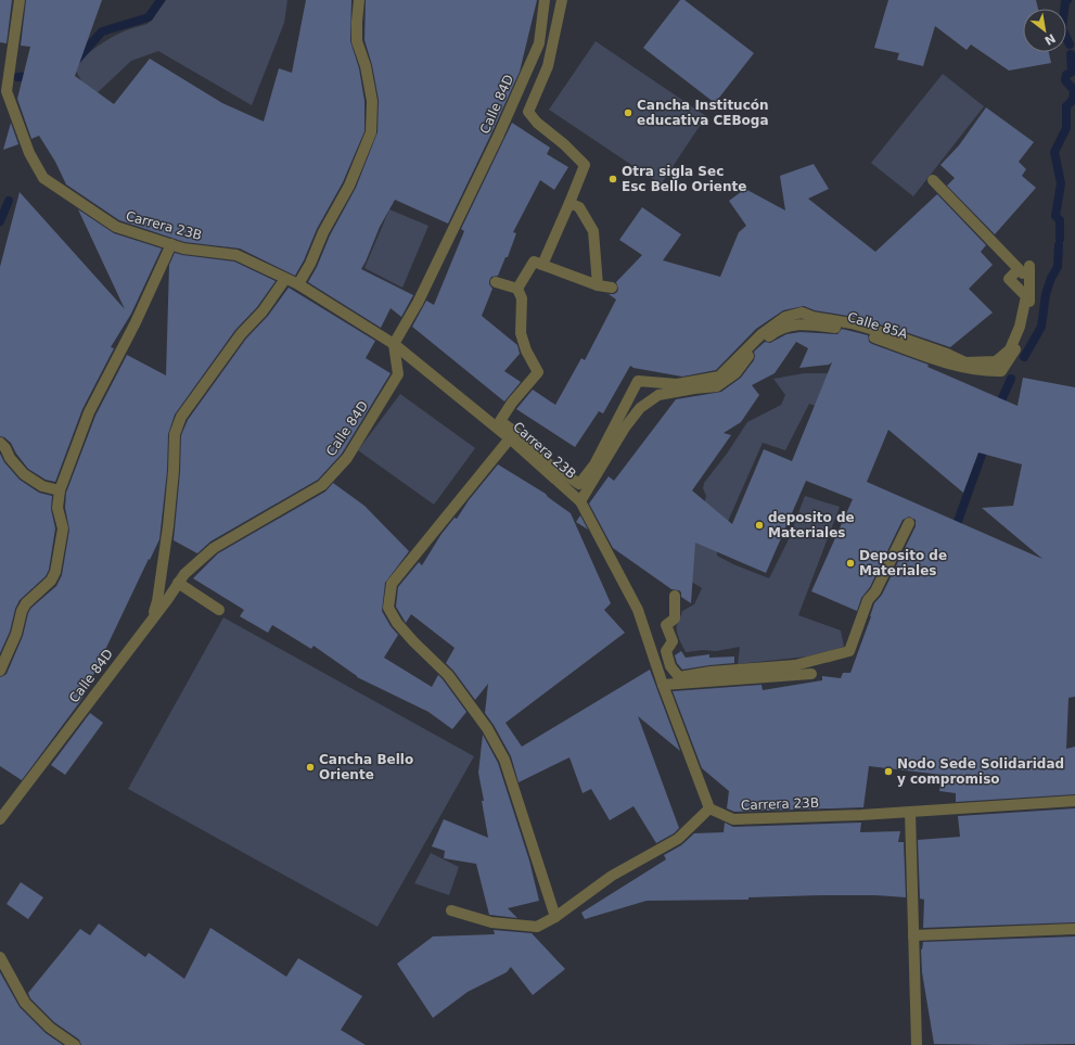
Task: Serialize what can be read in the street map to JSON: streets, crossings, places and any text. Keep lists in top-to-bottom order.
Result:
{
  "streets": {
    "street": ["Calle 84D", "Carrera 23B", "Calle 85A"]
  },
  "crossings": [
    ["Calle 84D", "Carrera 23B"],
    ["Carrera 23B", "Calle 85A"]
  ],
  "places": [
    "Cancha Institucón educativa CEBoga",
    "Otra sigla Sec Esc Bello Oriente",
    "deposito de Materiales",
    "Deposito de Materiales",
    "Cancha Bello Oriente",
    "Nodo Sede Solidaridad y compromiso"
  ],
  "north": "bottom right"
}
